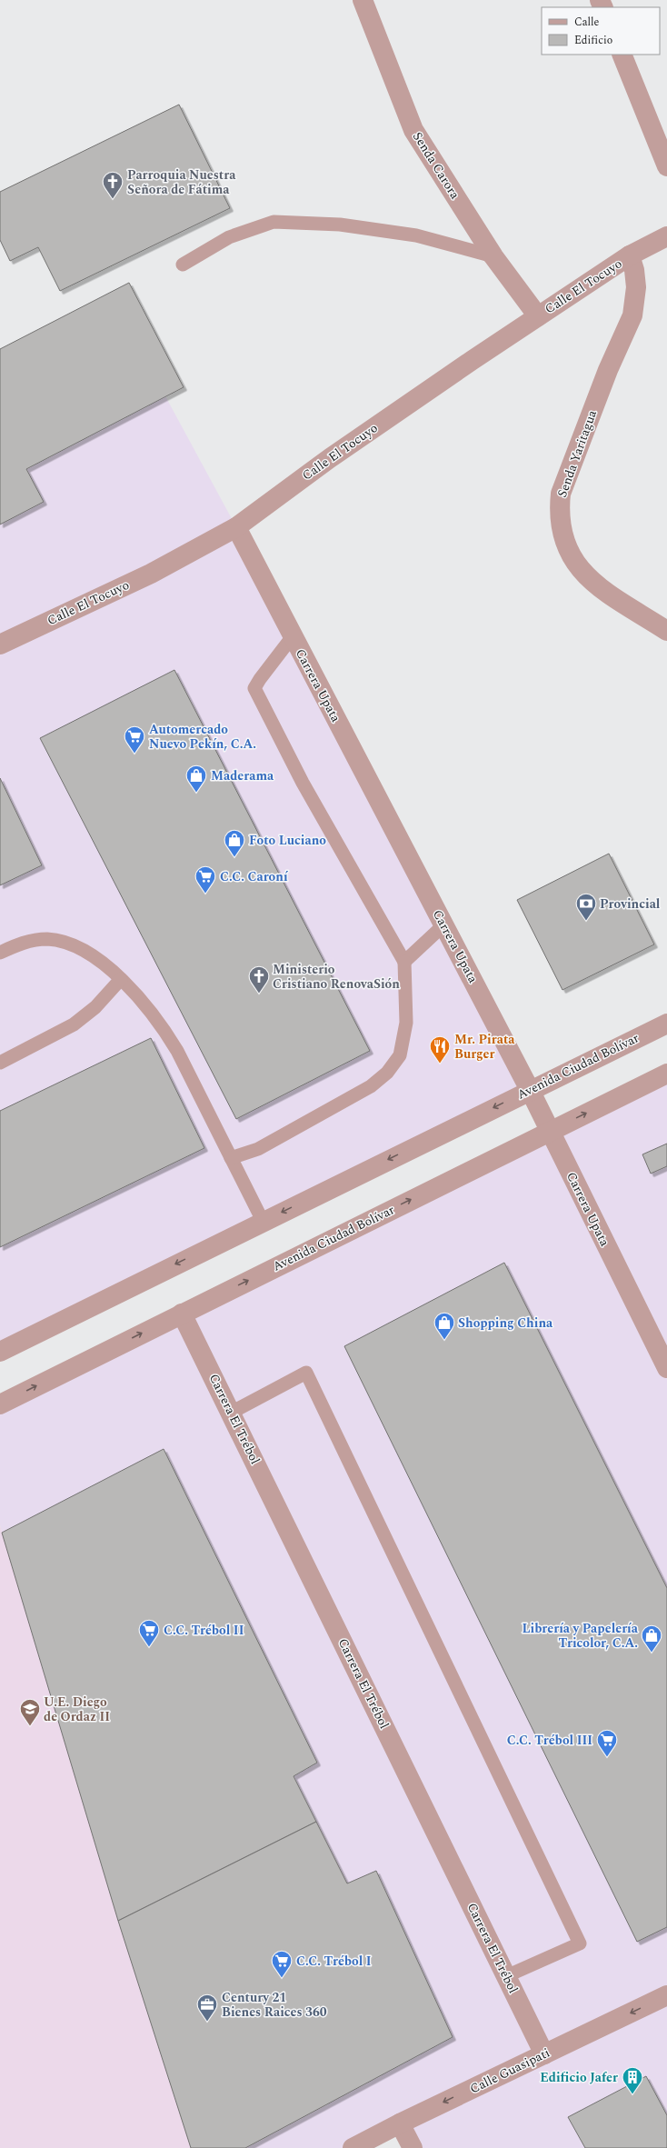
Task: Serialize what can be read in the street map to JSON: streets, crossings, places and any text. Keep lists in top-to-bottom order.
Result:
{
  "streets": {
    "street": [
      "Senda Carora",
      "Calle El Tocuyo",
      "Senda Yaritagua",
      "Carrera Upata",
      "Avenida Ciudad Bolívar",
      "Carrera El Trébol",
      "Calle Guasipati"
    ]
  },
  "crossings": [
    ["Senda Carora", "Calle El Tocuyo"],
    ["Calle El Tocuyo", "Senda Yaritagua"],
    ["Calle El Tocuyo", "Carrera Upata"],
    ["Carrera Upata", "Avenida Ciudad Bolívar"],
    ["Avenida Ciudad Bolívar", "Carrera El Trébol"],
    ["Carrera El Trébol", "Calle Guasipati"]
  ],
  "one_way": ["Calle Guasipati"],
  "places": {
    "church": ["Parroquia Nuestra Señora de Fátima", "Ministerio Cristiano RenovaSión"],
    "supermarket": [
      "Automercado Nuevo Pekín, C.A.",
      "C.C. Caroní",
      "C.C. Trébol II",
      "C.C. Trébol III",
      "C.C. Trébol I"
    ],
    "shop": [
      "Maderama",
      "Foto Luciano",
      "Shopping China",
      "Librería y Papelería Tricolor, C.A."
    ],
    "bank": ["Provincial"],
    "restaurant": ["Mr. Pirata Burger"],
    "school or university": ["U.E. Diego de Ordaz II"],
    "office": ["Century 21 Bienes Raices 360"],
    "building": ["Edificio Jafer"]
  },
  "legend": ["Calle", "Edificio"]
}
